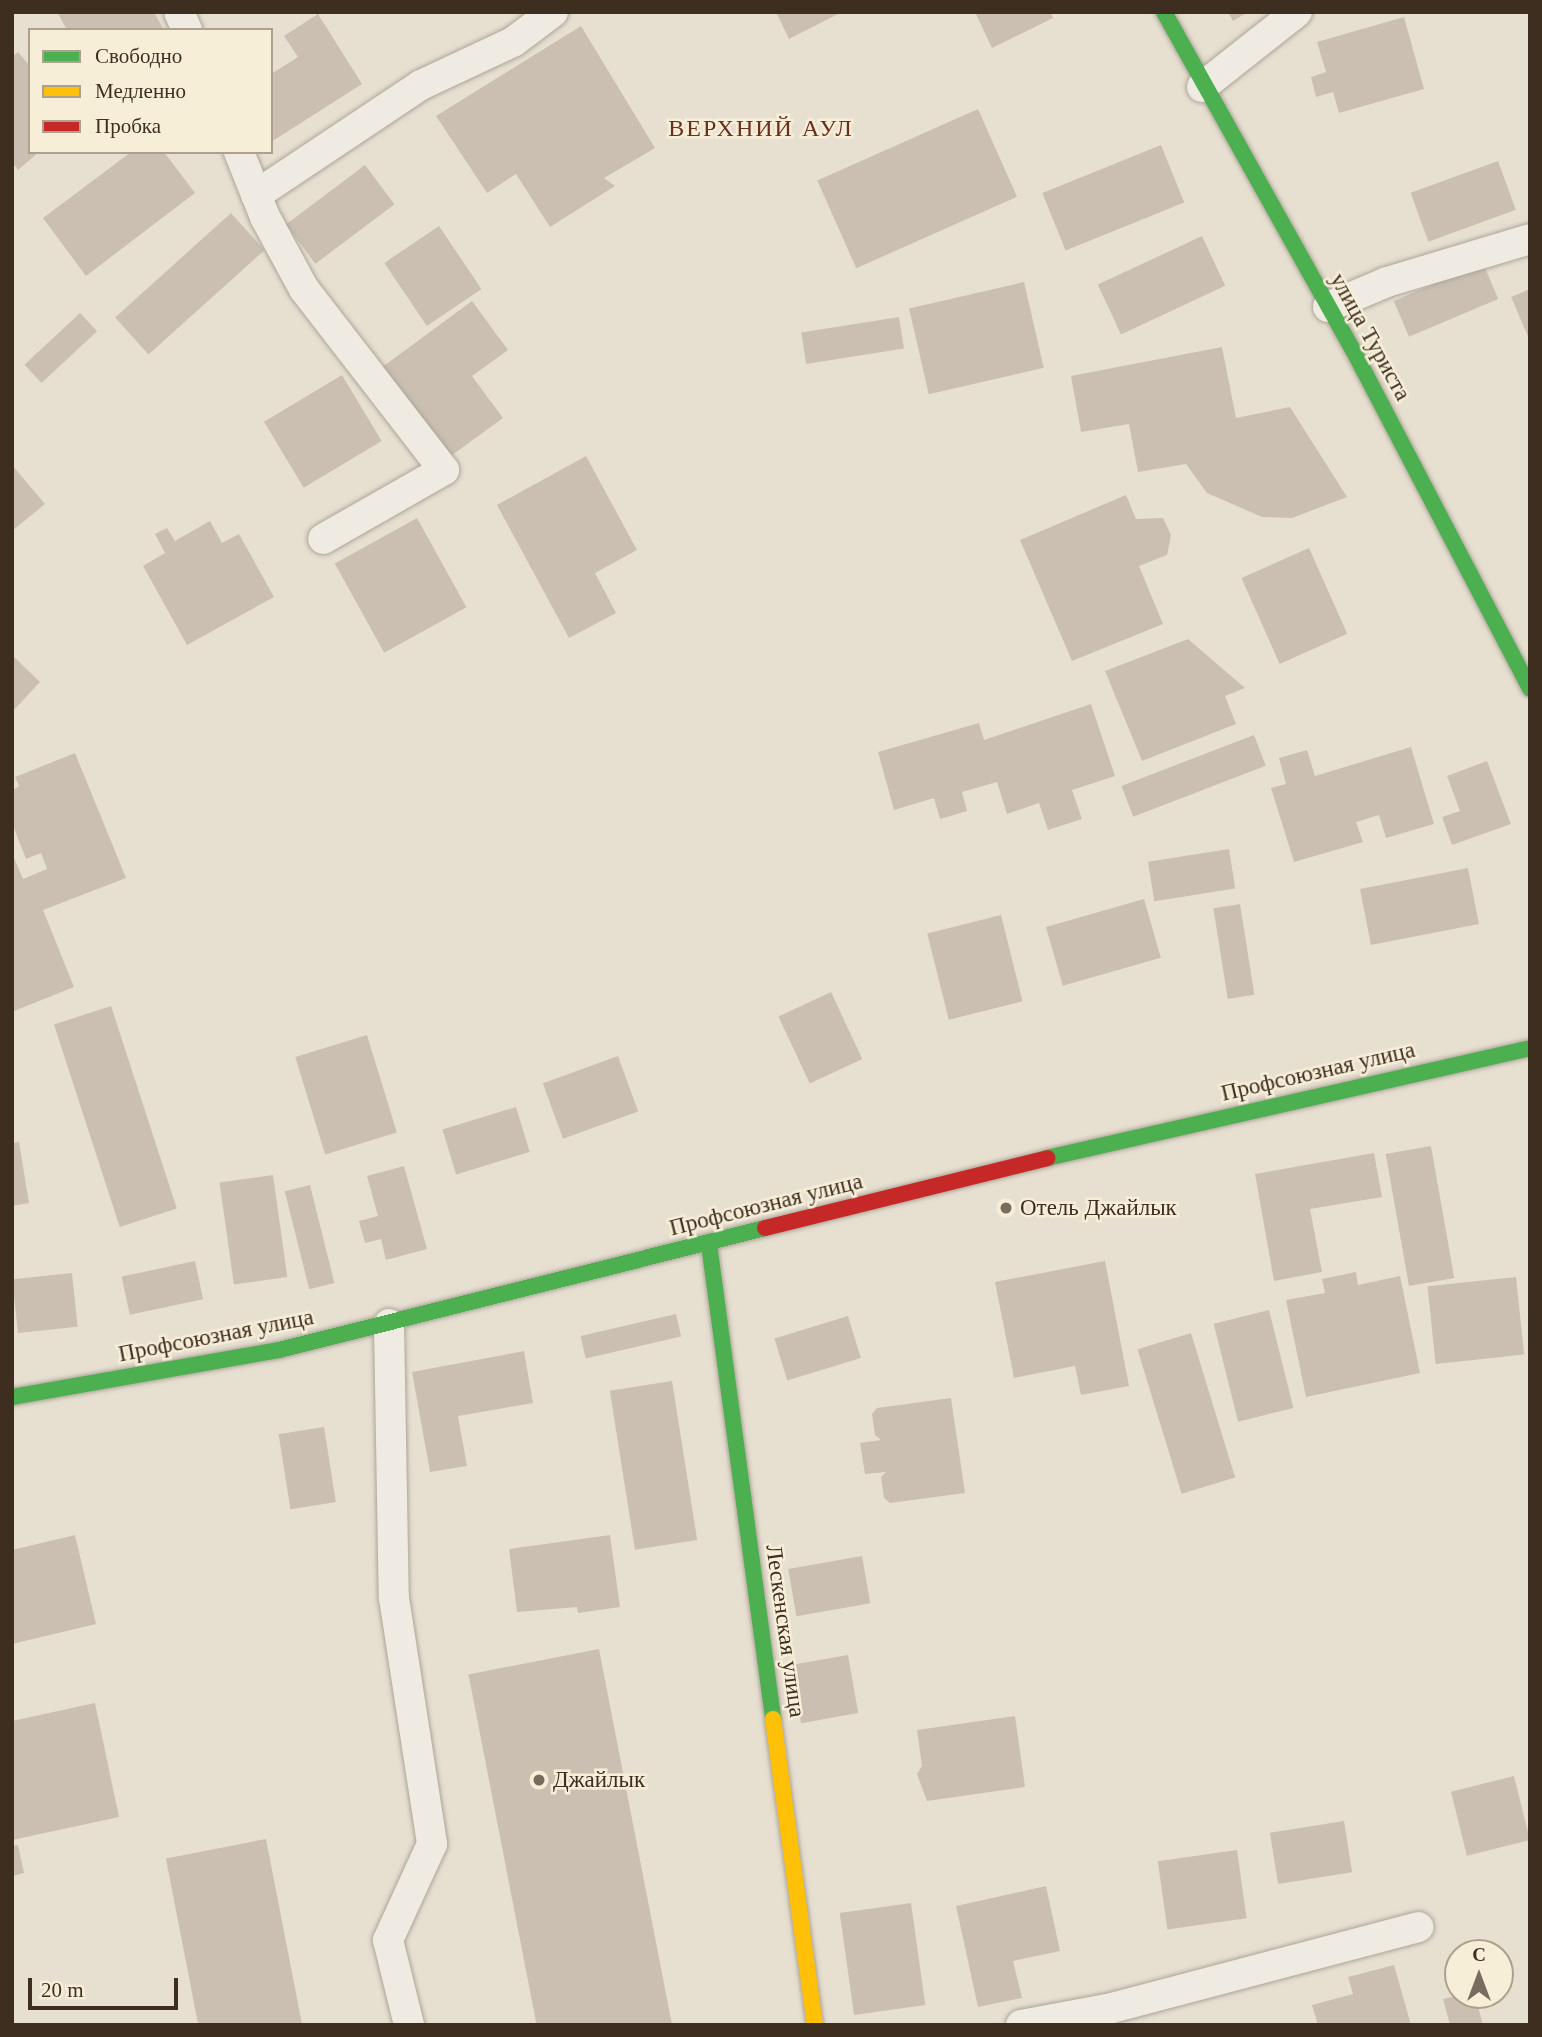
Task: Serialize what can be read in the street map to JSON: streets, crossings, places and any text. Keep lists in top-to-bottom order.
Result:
{
  "streets": {
    "street": ["улица Туриста", "Профсоюзная улица", "Лескенская улица"]
  },
  "crossings": [
    ["Профсоюзная улица", "Лескенская улица"]
  ],
  "districts": ["ВЕРХНИЙ АУЛ"],
  "places": ["Отель Джайлык", "Джайлык"],
  "legend": ["Свободно", "Медленно", "Пробка"],
  "scale_bar": "20 m",
  "north": "top"
}
